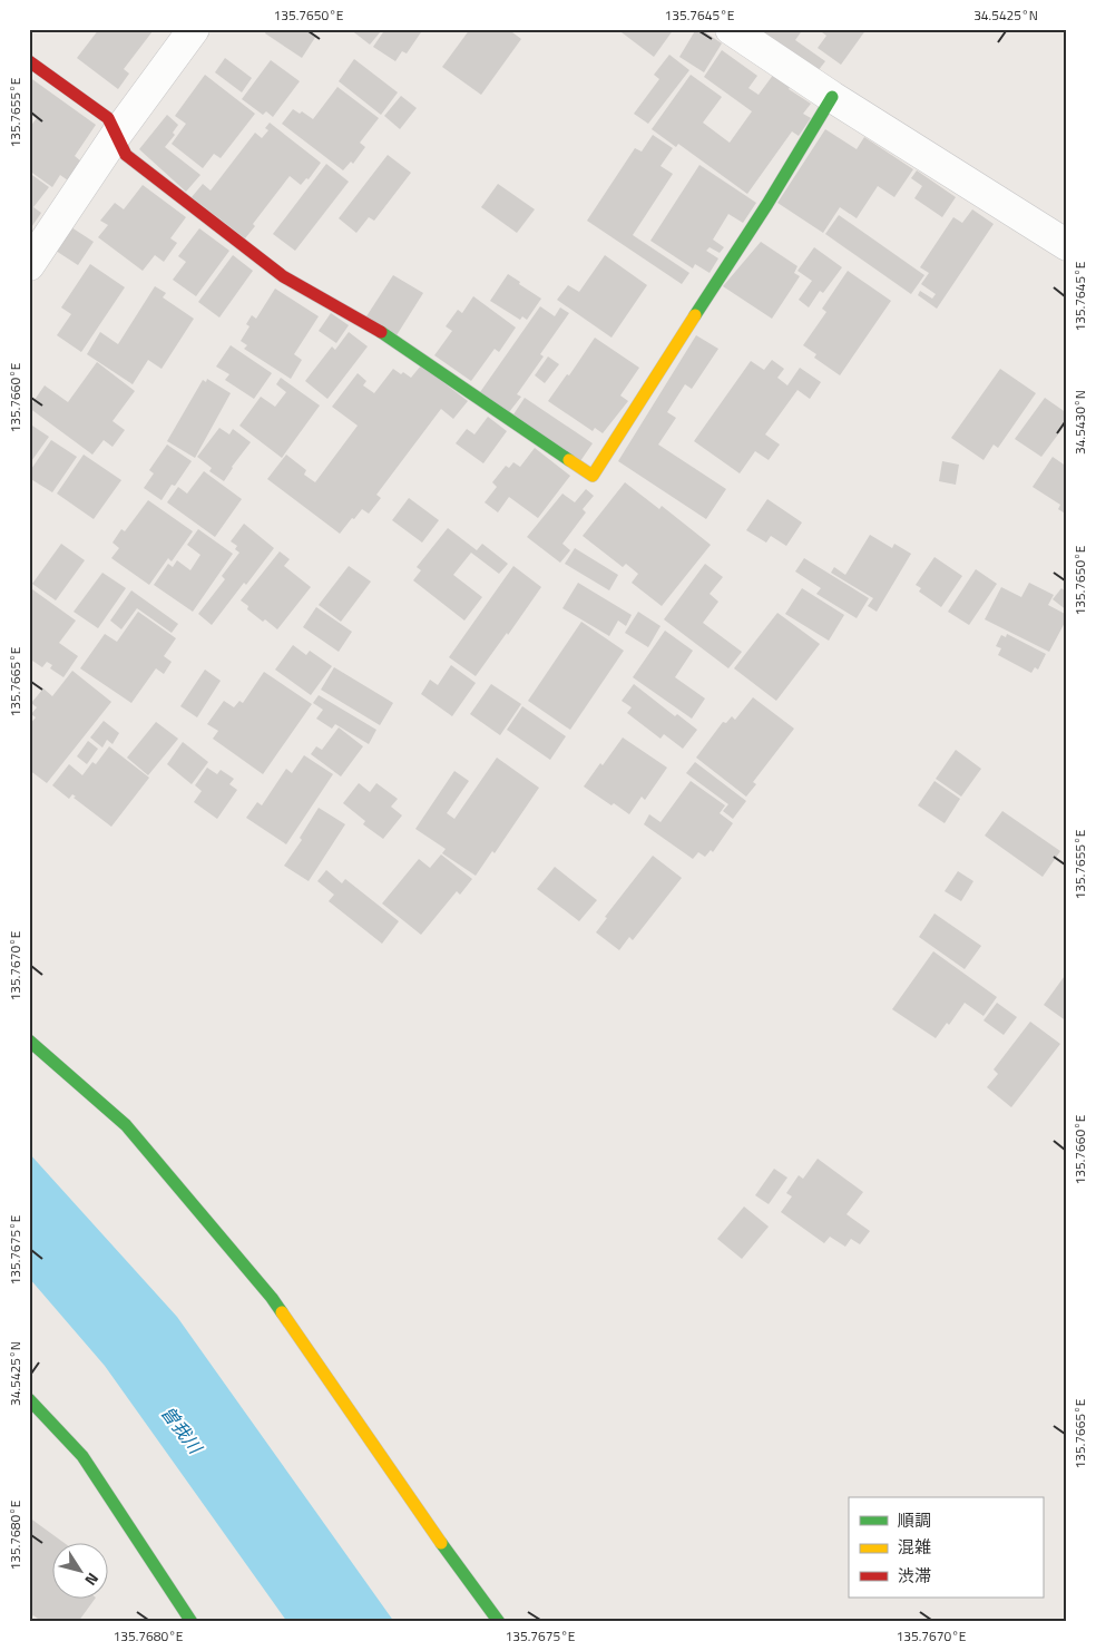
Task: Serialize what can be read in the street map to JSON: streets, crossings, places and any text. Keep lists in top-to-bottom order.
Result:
{
  "water": ["曽我川"],
  "legend": ["順調", "混雑", "渋滞"],
  "north": "bottom right",
  "coordinates": [
    "135.7650°E",
    "135.7645°E",
    "34.5425°N",
    "135.7655°E",
    "135.7660°E",
    "34.5430°N",
    "135.7665°E",
    "135.7670°E",
    "135.7675°E",
    "135.7680°E"
  ]
}
